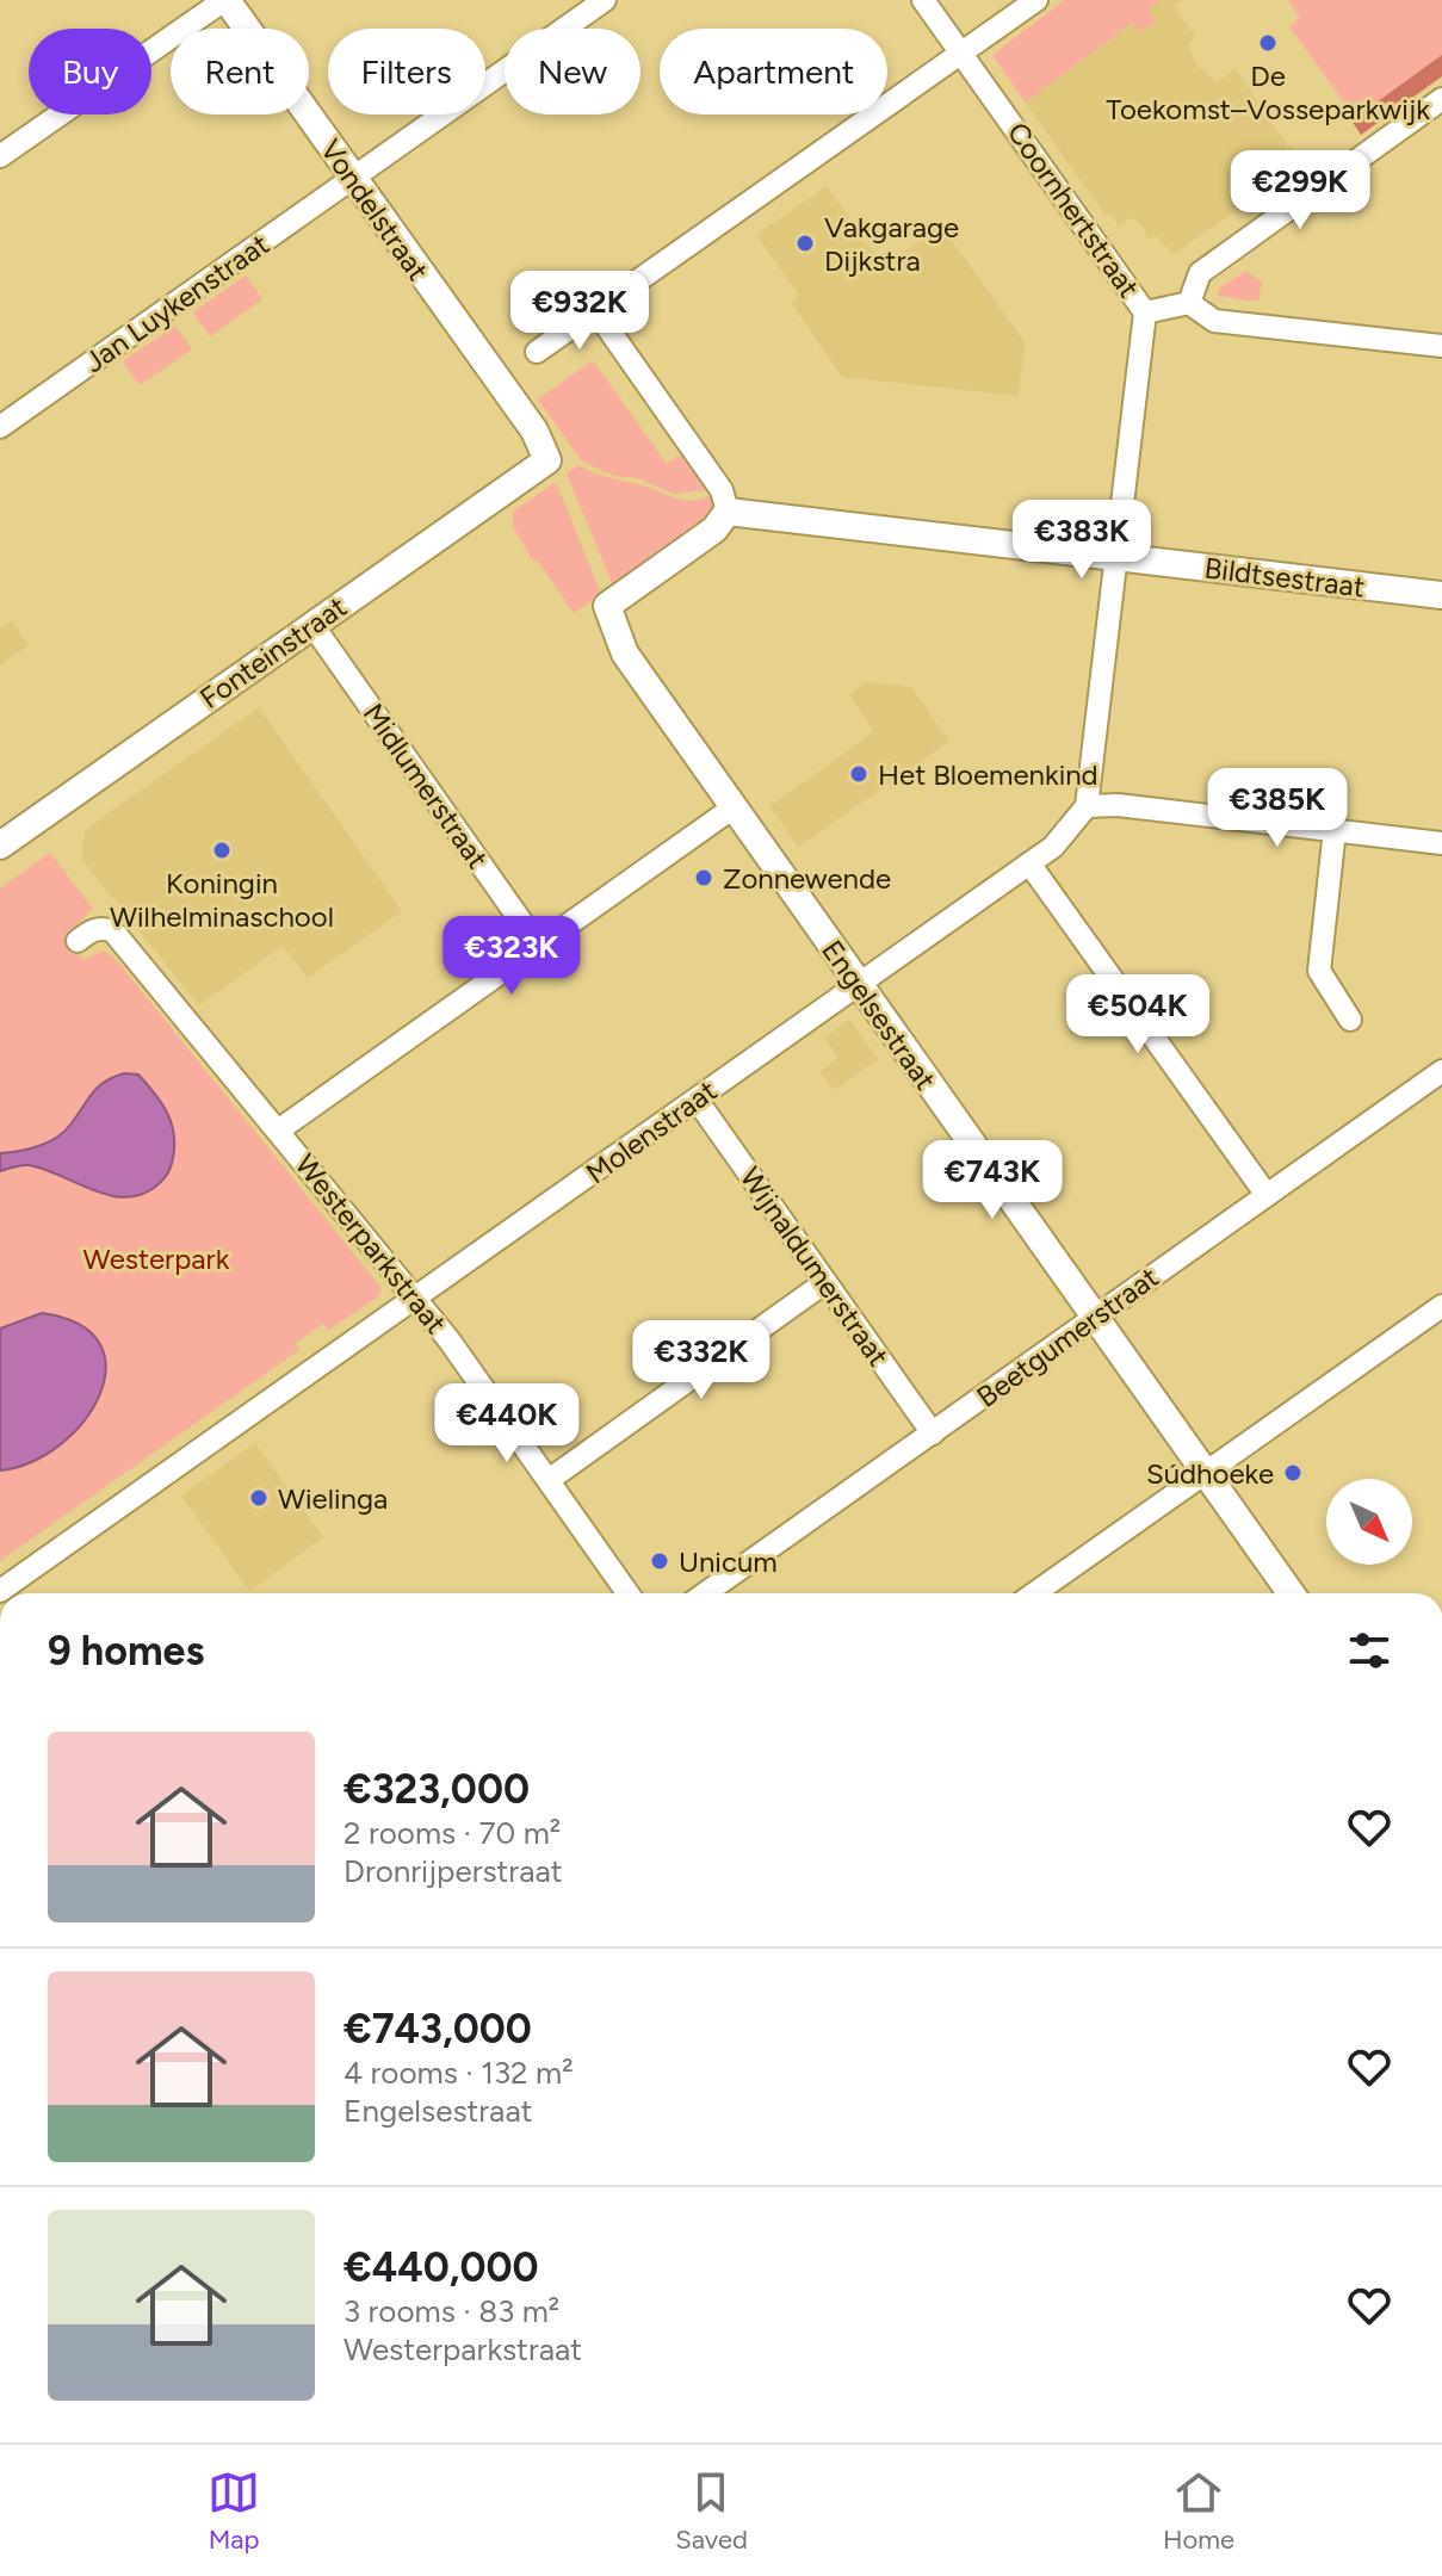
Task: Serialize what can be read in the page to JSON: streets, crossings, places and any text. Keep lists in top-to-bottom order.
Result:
{
  "streets": {
    "street": [
      "Vondelstraat",
      "Coornhertstraat",
      "Jan Luykenstraat",
      "Bildtsestraat",
      "Fonteinstraat",
      "Midlumerstraat",
      "Engelsestraat",
      "Molenstraat",
      "Westerparkstraat",
      "Wijnaldumerstraat",
      "Beetgumerstraat"
    ]
  },
  "crossings": [
    ["Vondelstraat", "Jan Luykenstraat"],
    ["Vondelstraat", "Fonteinstraat"],
    ["Coornhertstraat", "Bildtsestraat"],
    ["Bildtsestraat", "Engelsestraat"],
    ["Fonteinstraat", "Midlumerstraat"],
    ["Engelsestraat", "Molenstraat"],
    ["Engelsestraat", "Beetgumerstraat"],
    ["Molenstraat", "Westerparkstraat"],
    ["Molenstraat", "Wijnaldumerstraat"],
    ["Wijnaldumerstraat", "Beetgumerstraat"]
  ],
  "parks": ["Westerpark"],
  "places": [
    "De Toekomst–Vosseparkwijk",
    "Vakgarage Dijkstra",
    "Het Bloemenkind",
    "Koningin Wilhelminaschool",
    "Zonnewende",
    "Súdhoeke",
    "Wielinga",
    "Unicum"
  ],
  "north": "bottom right",
  "page": {
    "chip": [
      "Buy",
      "Rent",
      "Filters",
      "New",
      "Apartment"
    ],
    "price": [
      "€299K",
      "€932K",
      "€383K",
      "€385K",
      "€323K",
      "€504K",
      "€743K",
      "€332K",
      "€440K"
    ],
    "heading": "9 homes",
    "list": [
      {
        "name": "€323,000",
        "note": "2 rooms · 70 m² · Dronrijperstraat"
      },
      {
        "name": "€743,000",
        "note": "4 rooms · 132 m² · Engelsestraat"
      },
      {
        "name": "€440,000",
        "note": "3 rooms · 83 m² · Westerparkstraat"
      }
    ],
    "tabs": ["Map", "Saved", "Home"]
  }
}
